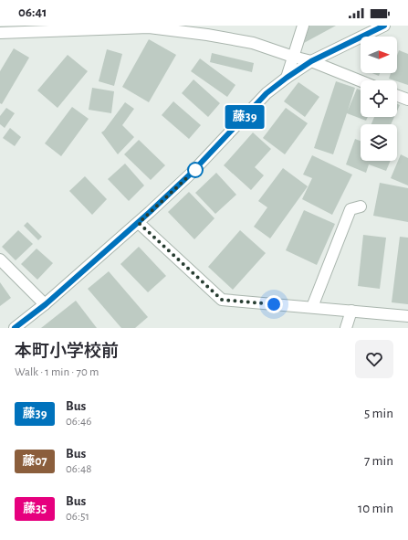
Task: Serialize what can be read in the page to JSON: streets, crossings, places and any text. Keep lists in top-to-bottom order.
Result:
{
  "lines": ["bus line 藤39"],
  "north": "right",
  "page": {
    "status": "06:41",
    "on_map": "藤39",
    "heading": ["本町小学校前", "Walk · 1 min · 70 m"],
    "list": [
      {
        "mark": "藤39",
        "name": "Bus",
        "note": "06:46",
        "value": "5 min"
      },
      {
        "mark": "藤07",
        "name": "Bus",
        "note": "06:48",
        "value": "7 min"
      },
      {
        "mark": "藤35",
        "name": "Bus",
        "note": "06:51",
        "value": "10 min"
      }
    ]
  }
}
